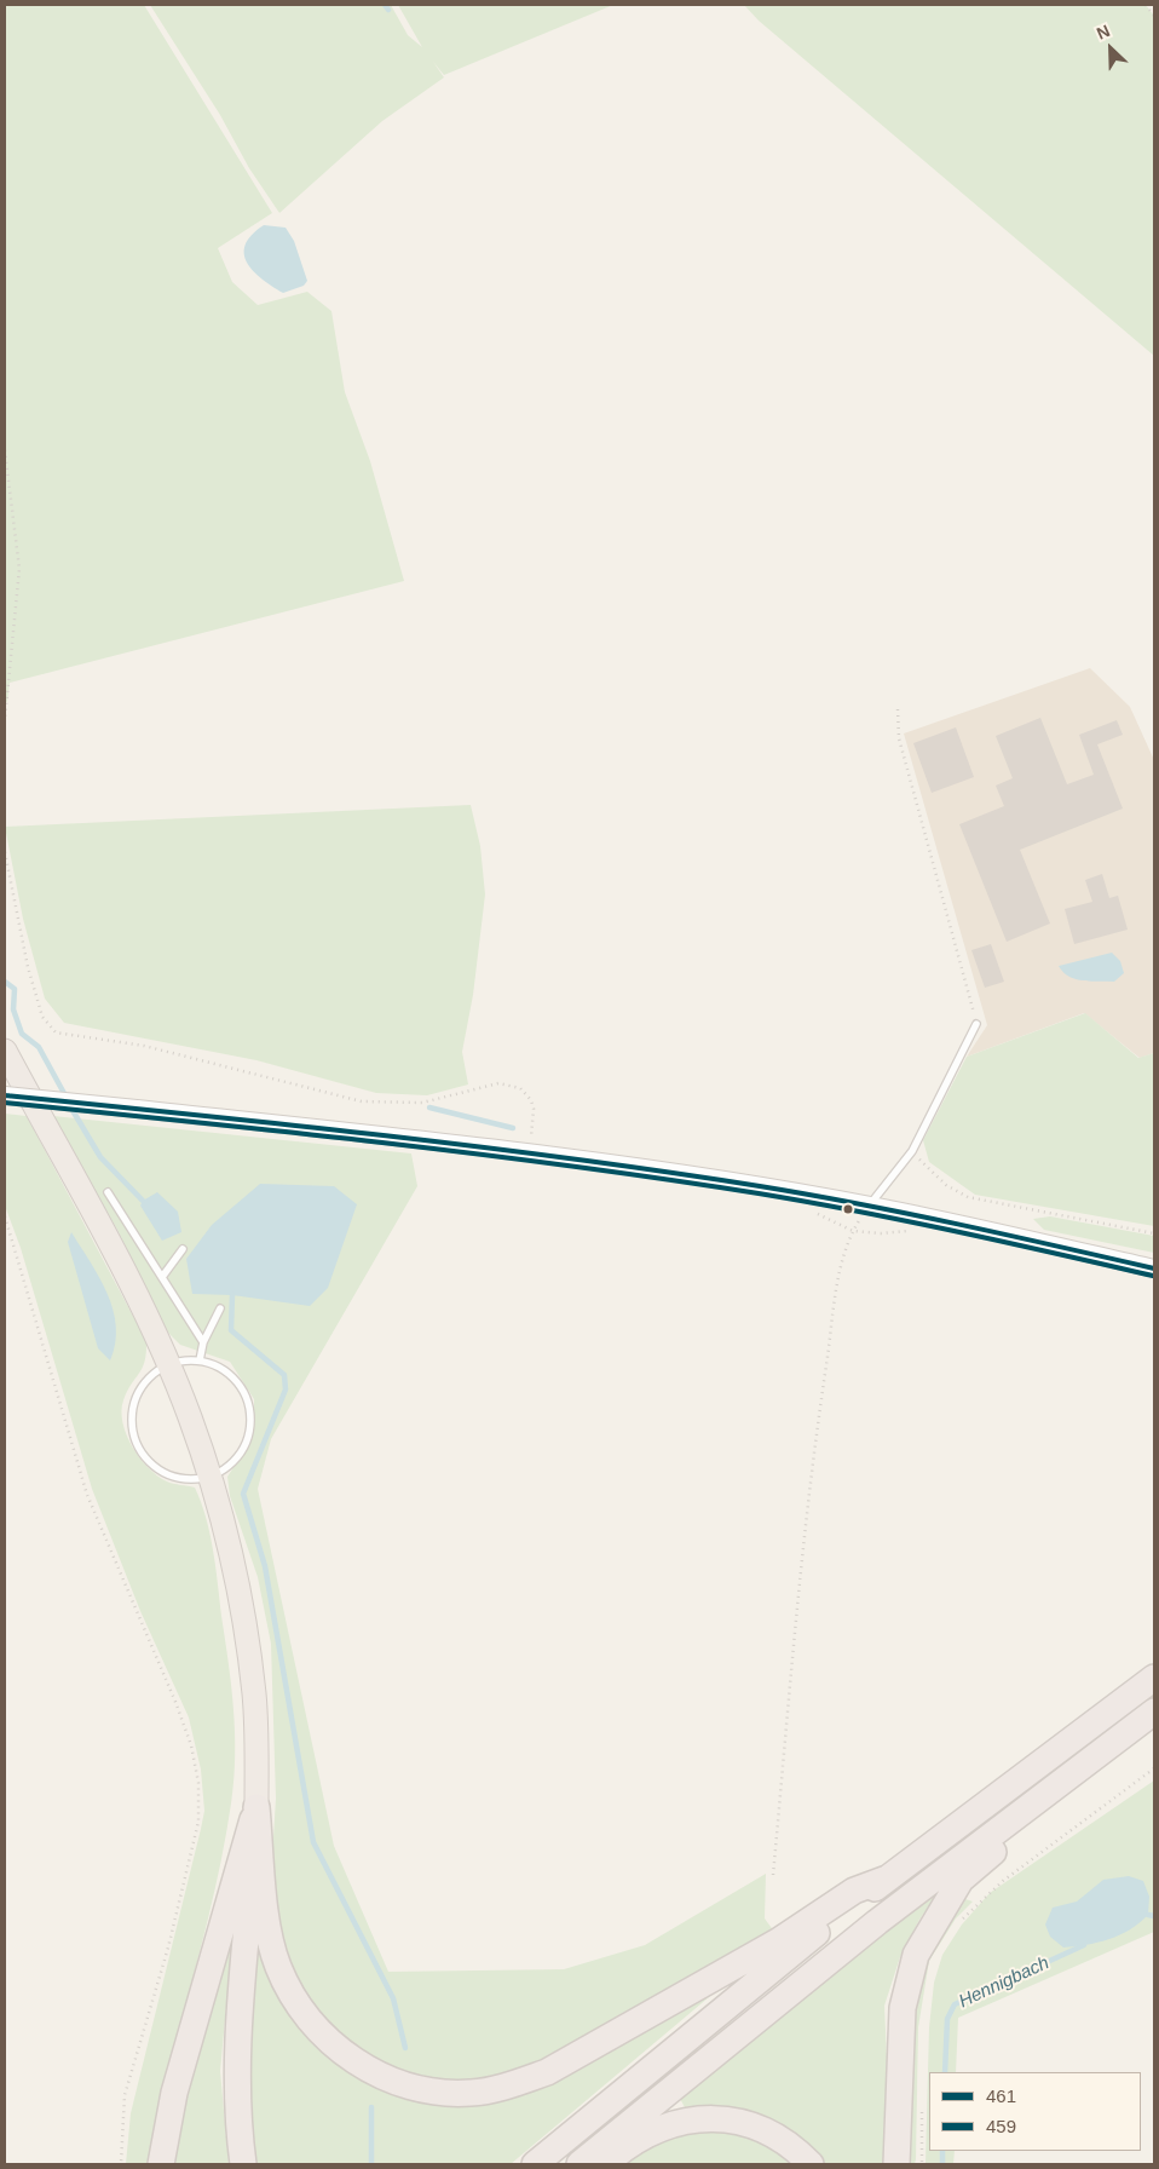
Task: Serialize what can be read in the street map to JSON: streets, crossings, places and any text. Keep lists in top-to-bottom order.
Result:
{
  "water": ["Hennigbach"],
  "lines": ["transit line 461", "transit line 459"],
  "legend": ["461", "459"],
  "north": "top left"
}
